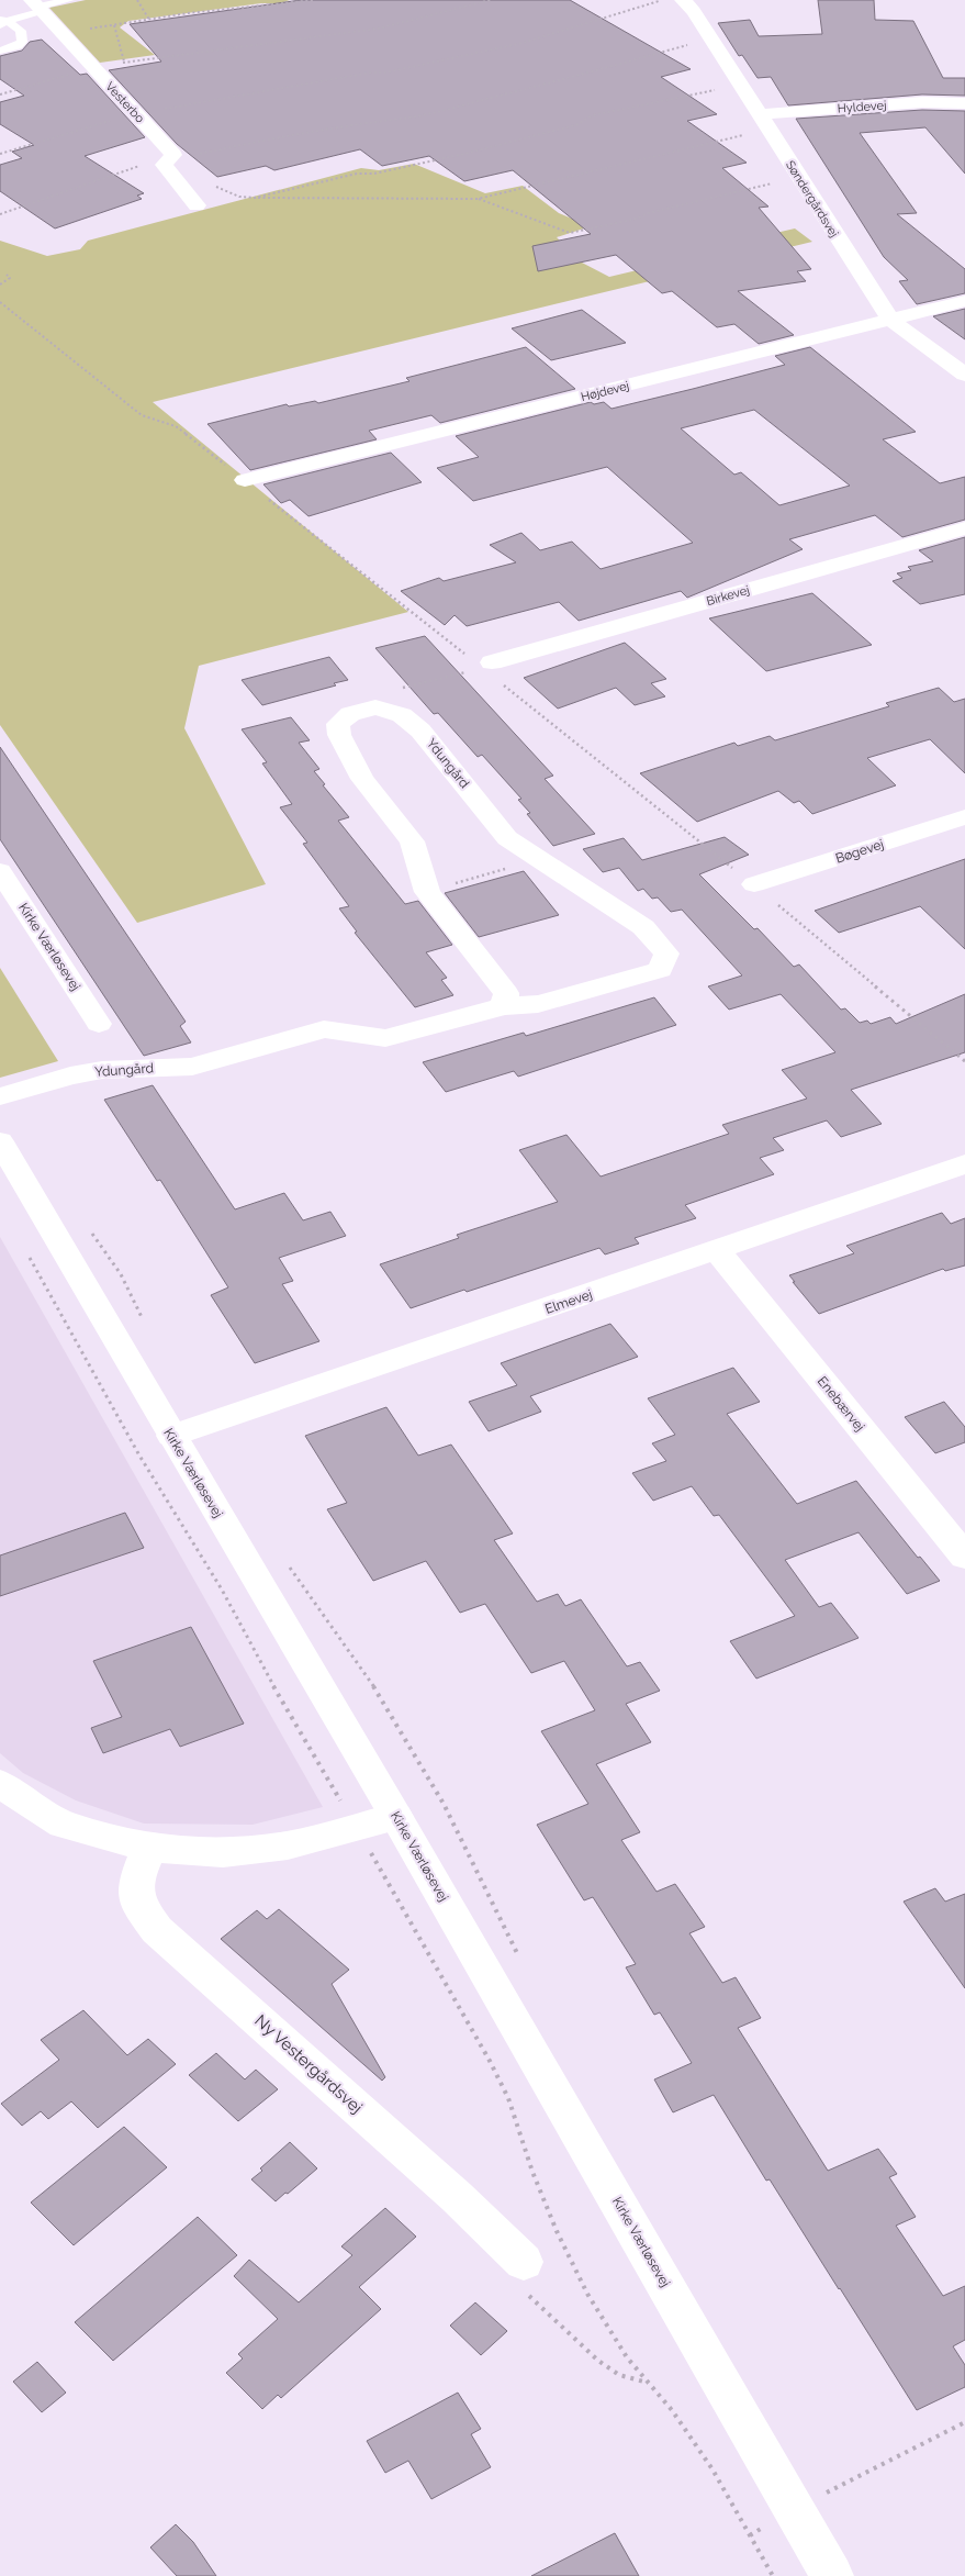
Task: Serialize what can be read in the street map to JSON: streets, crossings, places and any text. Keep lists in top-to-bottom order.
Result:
{
  "streets": {
    "street": [
      "Vesterbo",
      "Hyldevej",
      "Søndergårdsvej",
      "Højdevej",
      "Birkevej",
      "Ydungård",
      "Bøgevej",
      "Kirke Værløsevej",
      "Elmevej",
      "Enebærvej",
      "Ny Vestergårdsvej"
    ]
  },
  "crossings": [
    ["Hyldevej", "Søndergårdsvej"],
    ["Søndergårdsvej", "Højdevej"],
    ["Kirke Værløsevej", "Elmevej"],
    ["Elmevej", "Enebærvej"]
  ]
}
